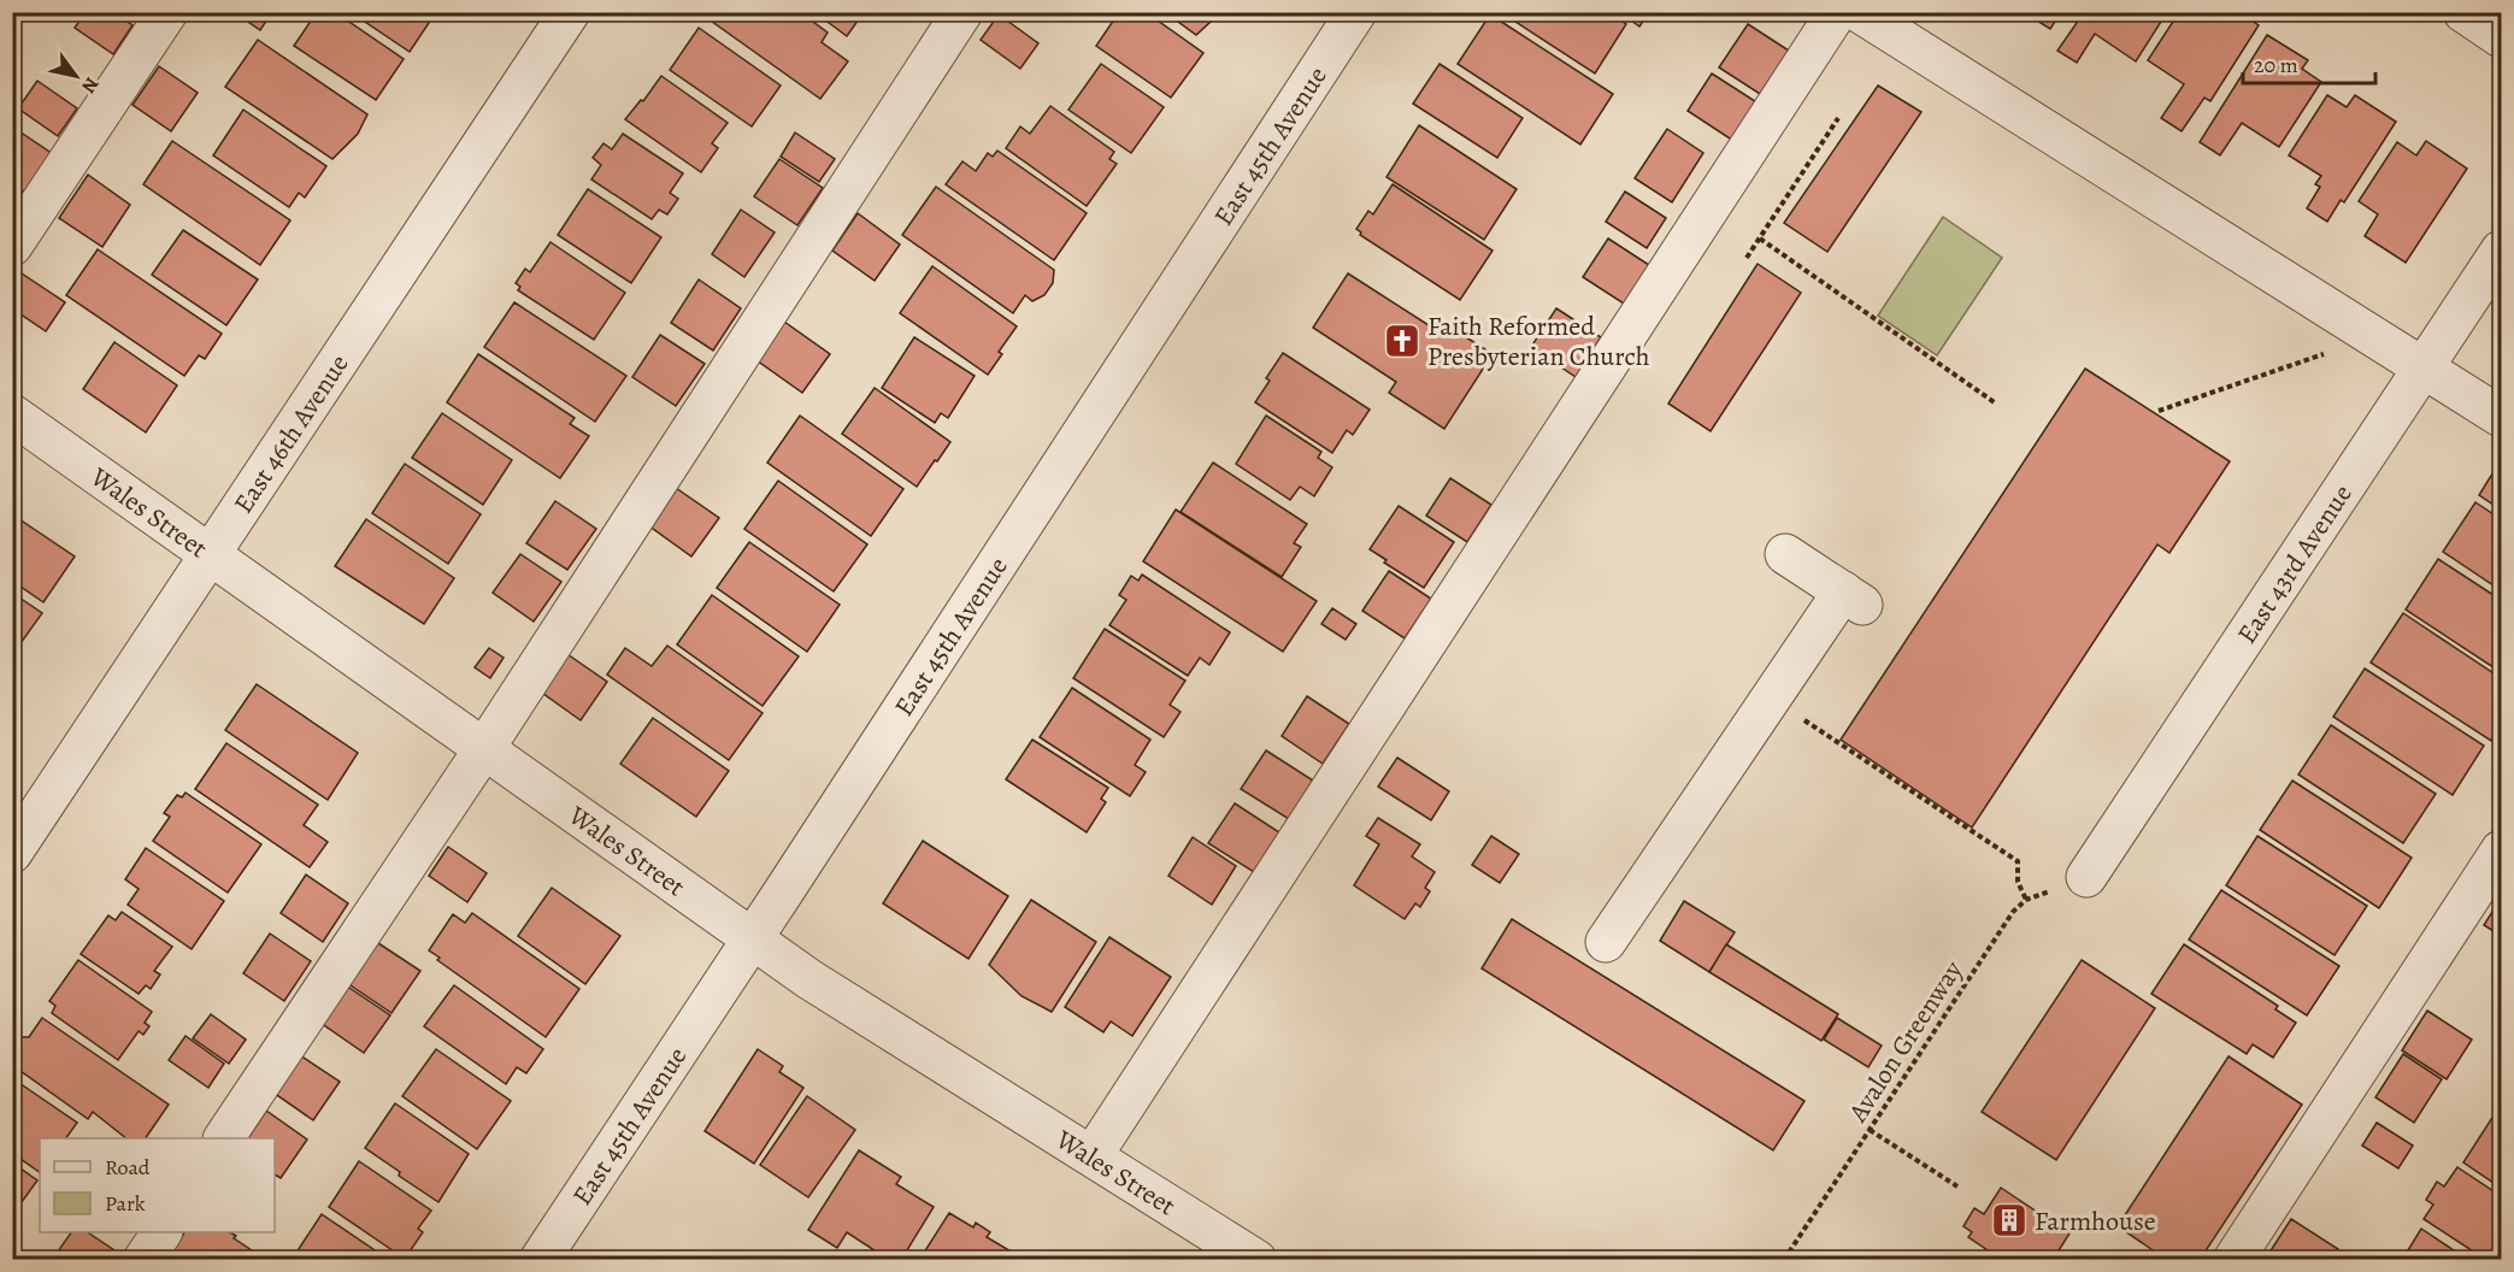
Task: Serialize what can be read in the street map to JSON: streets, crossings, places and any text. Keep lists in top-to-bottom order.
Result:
{
  "streets": {
    "street": [
      "East 45th Avenue",
      "East 46th Avenue",
      "Wales Street",
      "East 43rd Avenue"
    ],
    "path": ["Avalon Greenway"]
  },
  "crossings": [
    ["East 45th Avenue", "Wales Street"],
    ["East 46th Avenue", "Wales Street"],
    ["East 43rd Avenue", "Avalon Greenway"]
  ],
  "places": {
    "church": ["Faith Reformed Presbyterian Church"],
    "building": ["Farmhouse"]
  },
  "legend": ["Road", "Park"],
  "scale_bar": "20 m",
  "north": "bottom right"
}
